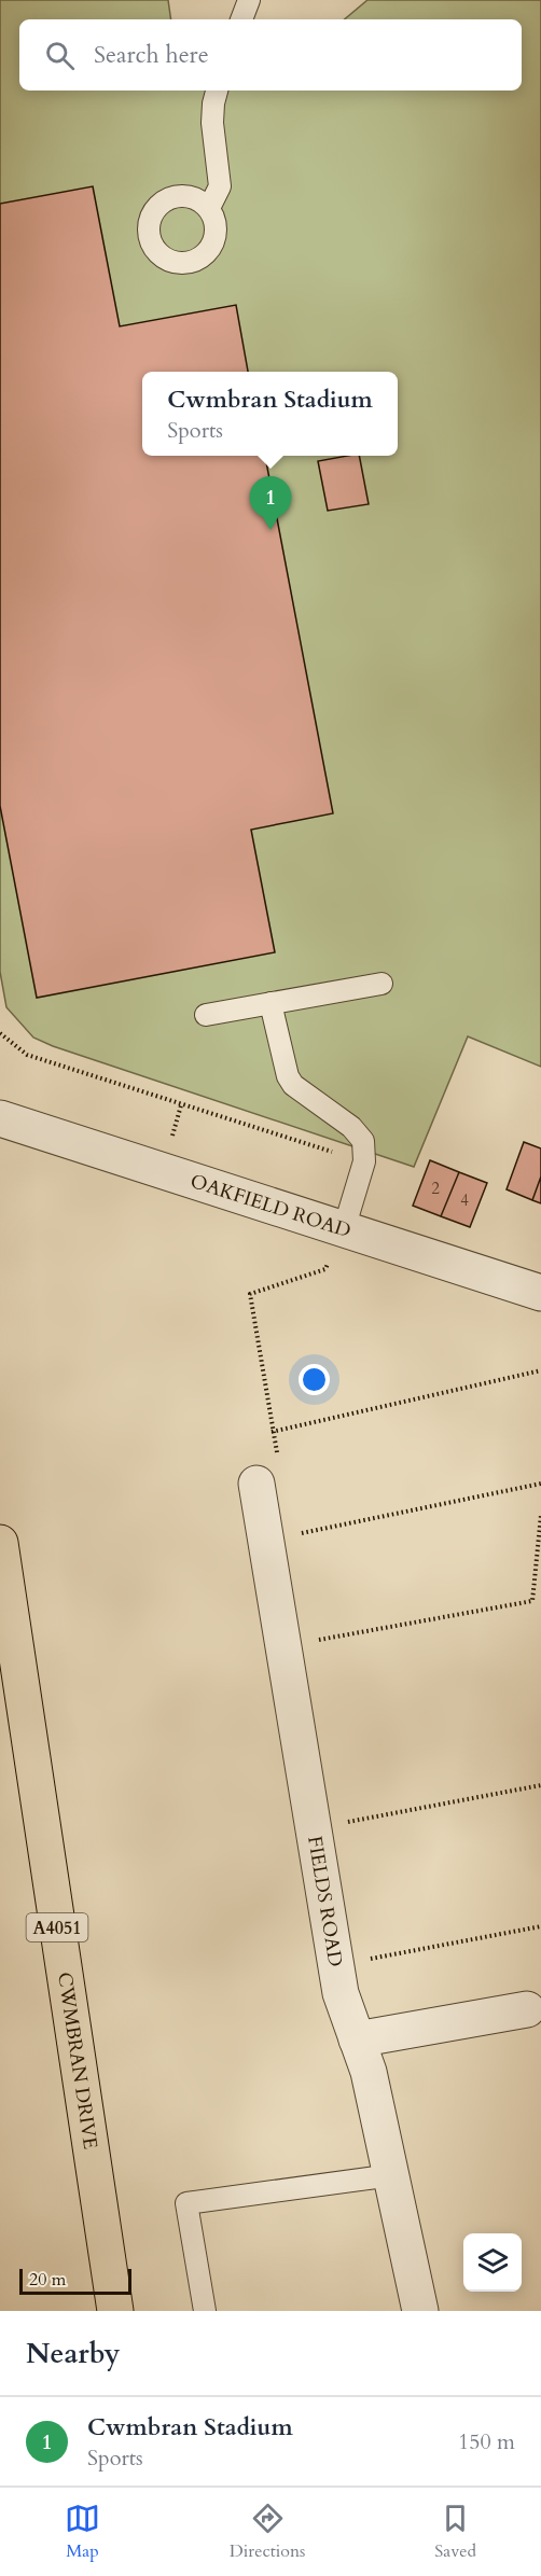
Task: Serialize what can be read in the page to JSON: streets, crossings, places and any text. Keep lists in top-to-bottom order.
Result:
{
  "streets": {
    "main road": ["A4051", "CWMBRAN DRIVE"],
    "street": ["OAKFIELD ROAD", "FIELDS ROAD"]
  },
  "house_numbers": ["2", "4"],
  "scale_bar": "20 m",
  "page": {
    "search": "Search here",
    "popup": ["Cwmbran Stadium", "Sports"],
    "pins": "1",
    "scale": "20 m",
    "heading": "Nearby",
    "list": [
      {
        "mark": "1",
        "name": "Cwmbran Stadium",
        "note": "Sports",
        "value": "150 m"
      }
    ],
    "nav": ["Map", "Directions", "Saved"]
  }
}
